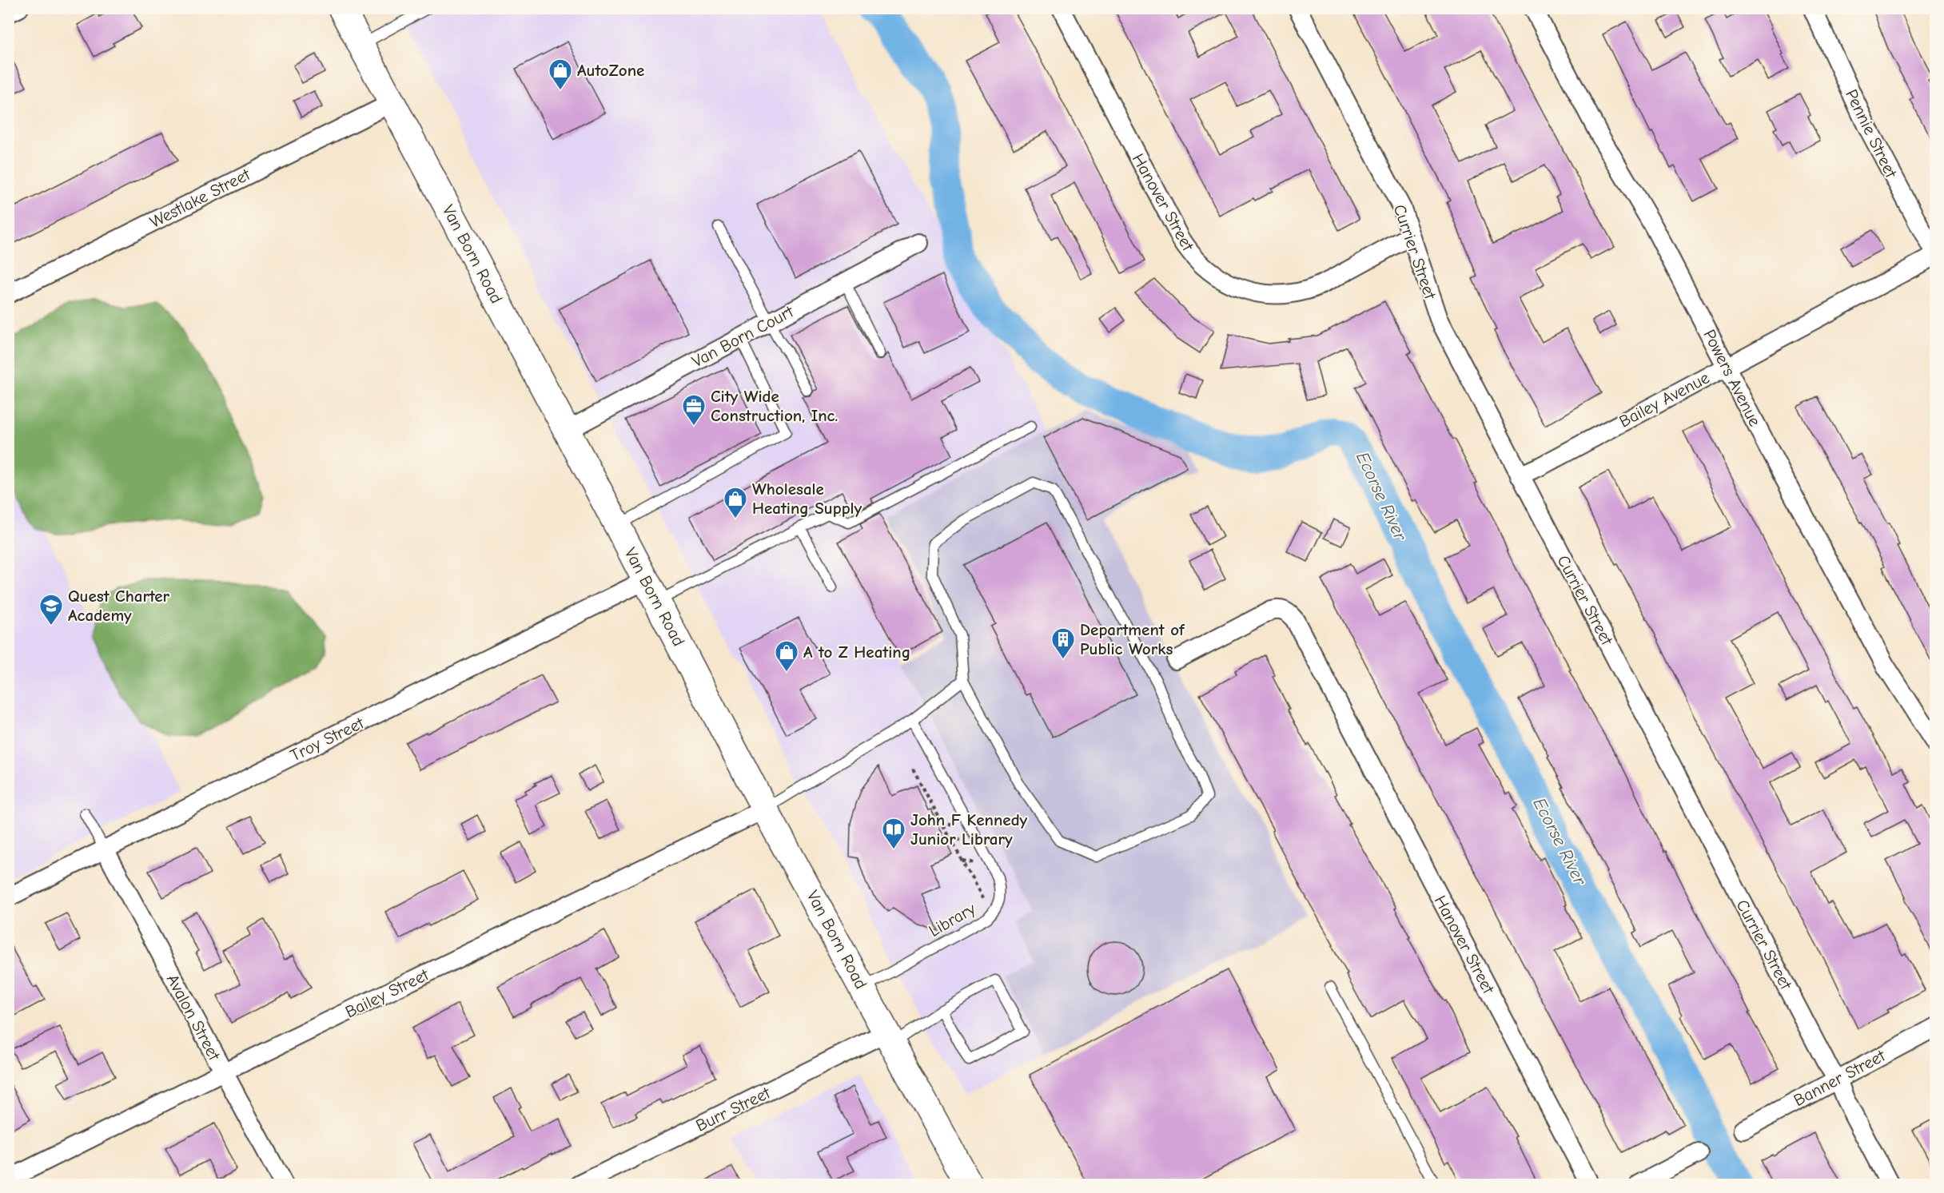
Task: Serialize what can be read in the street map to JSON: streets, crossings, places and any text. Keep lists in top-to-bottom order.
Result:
{
  "streets": {
    "main road": ["Van Born Road"],
    "street": [
      "Pennie Street",
      "Westlake Street",
      "Hanover Street",
      "Currier Street",
      "Van Born Court",
      "Powers Avenue",
      "Bailey Avenue",
      "Troy Street",
      "Bailey Street",
      "Avalon Street",
      "Banner Street",
      "Burr Street"
    ],
    "lane": ["Library"]
  },
  "crossings": [
    ["Pennie Street", "Bailey Avenue"],
    ["Westlake Street", "Van Born Road"],
    ["Hanover Street", "Currier Street"],
    ["Currier Street", "Bailey Avenue"],
    ["Currier Street", "Banner Street"],
    ["Van Born Road", "Van Born Court"],
    ["Van Born Road", "Troy Street"],
    ["Van Born Road", "Library"],
    ["Van Born Road", "Bailey Street"],
    ["Van Born Road", "Burr Street"],
    ["Powers Avenue", "Bailey Avenue"],
    ["Troy Street", "Avalon Street"],
    ["Bailey Street", "Avalon Street"]
  ],
  "water": ["Ecorse River"],
  "places": {
    "shop": ["AutoZone", "Wholesale Heating Supply", "A to Z Heating"],
    "office": ["City Wide Construction, Inc."],
    "school or university": ["Quest Charter Academy"],
    "building": ["Department of Public Works"],
    "library": ["John F Kennedy Junior Library"]
  }
}
